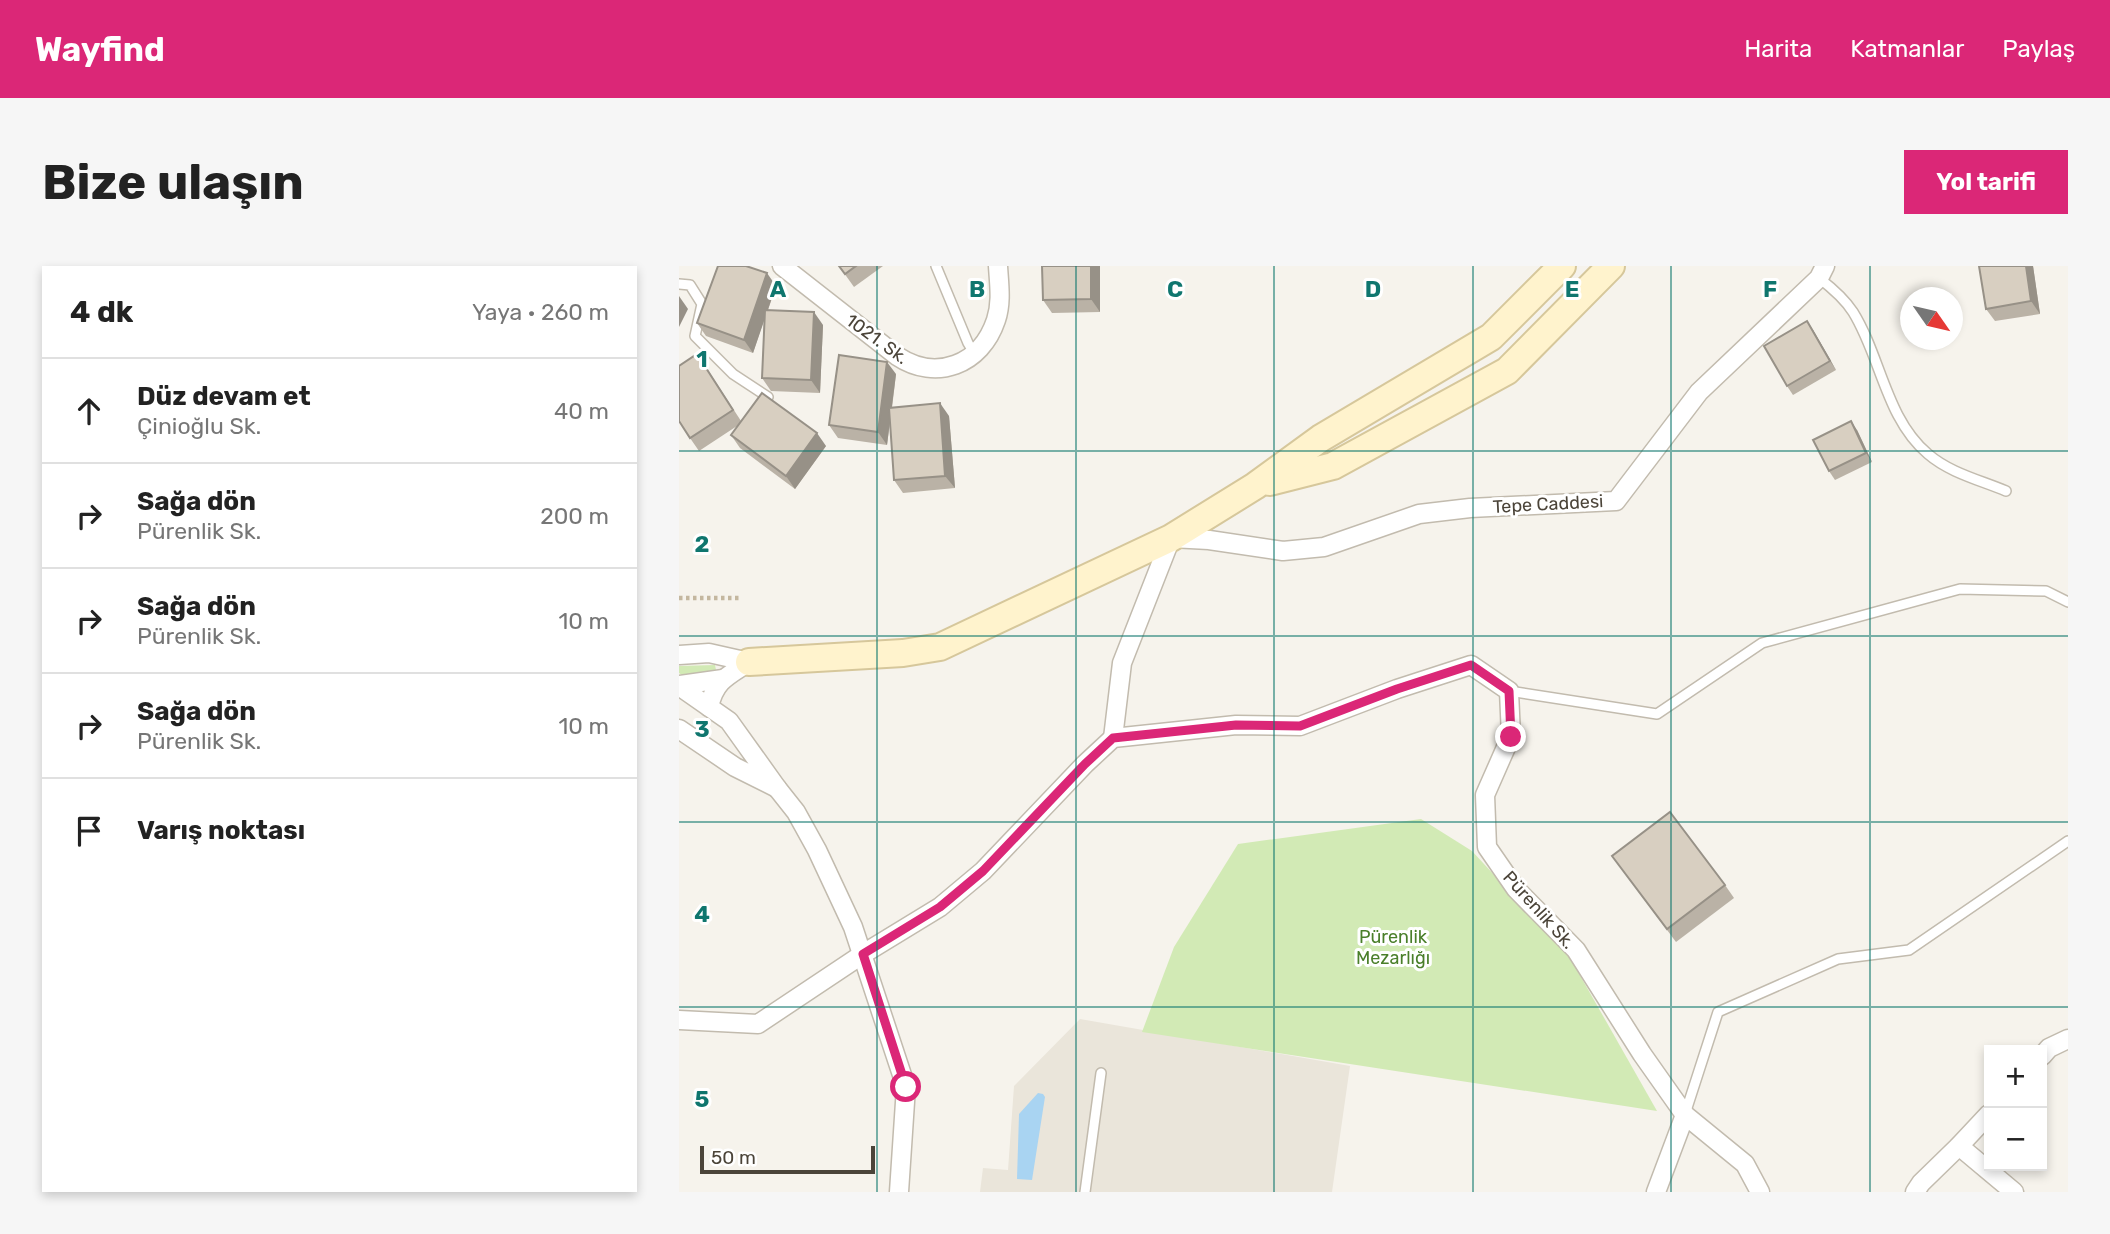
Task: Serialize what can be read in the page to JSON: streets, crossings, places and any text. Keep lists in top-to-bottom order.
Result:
{
  "streets": {
    "street": ["1021. Sk.", "Tepe Caddesi", "Pürenlik Sk."]
  },
  "parks": ["Pürenlik Mezarlığı"],
  "scale_bar": "50 m",
  "north": "bottom right",
  "page": {
    "header": "Wayfind",
    "nav": ["Harita", "Katmanlar", "Paylaş"],
    "buttons": "Yol tarifi",
    "title": "Bize ulaşın",
    "heading": ["4 dk", "Yaya · 260 m"],
    "list": [
      ["Düz devam et", "Çinioğlu Sk.", "40 m"],
      ["Sağa dön", "Pürenlik Sk.", "200 m"],
      ["Sağa dön", "Pürenlik Sk.", "10 m"],
      ["Sağa dön", "Pürenlik Sk.", "10 m"],
      "Varış noktası"
    ],
    "map_buttons": ["+", "−"],
    "scale": "50 m"
  },
  "grid": {
    "columns": [
      "A",
      "B",
      "C",
      "D",
      "E",
      "F"
    ],
    "rows": [
      "1",
      "2",
      "3",
      "4",
      "5"
    ]
  }
}
